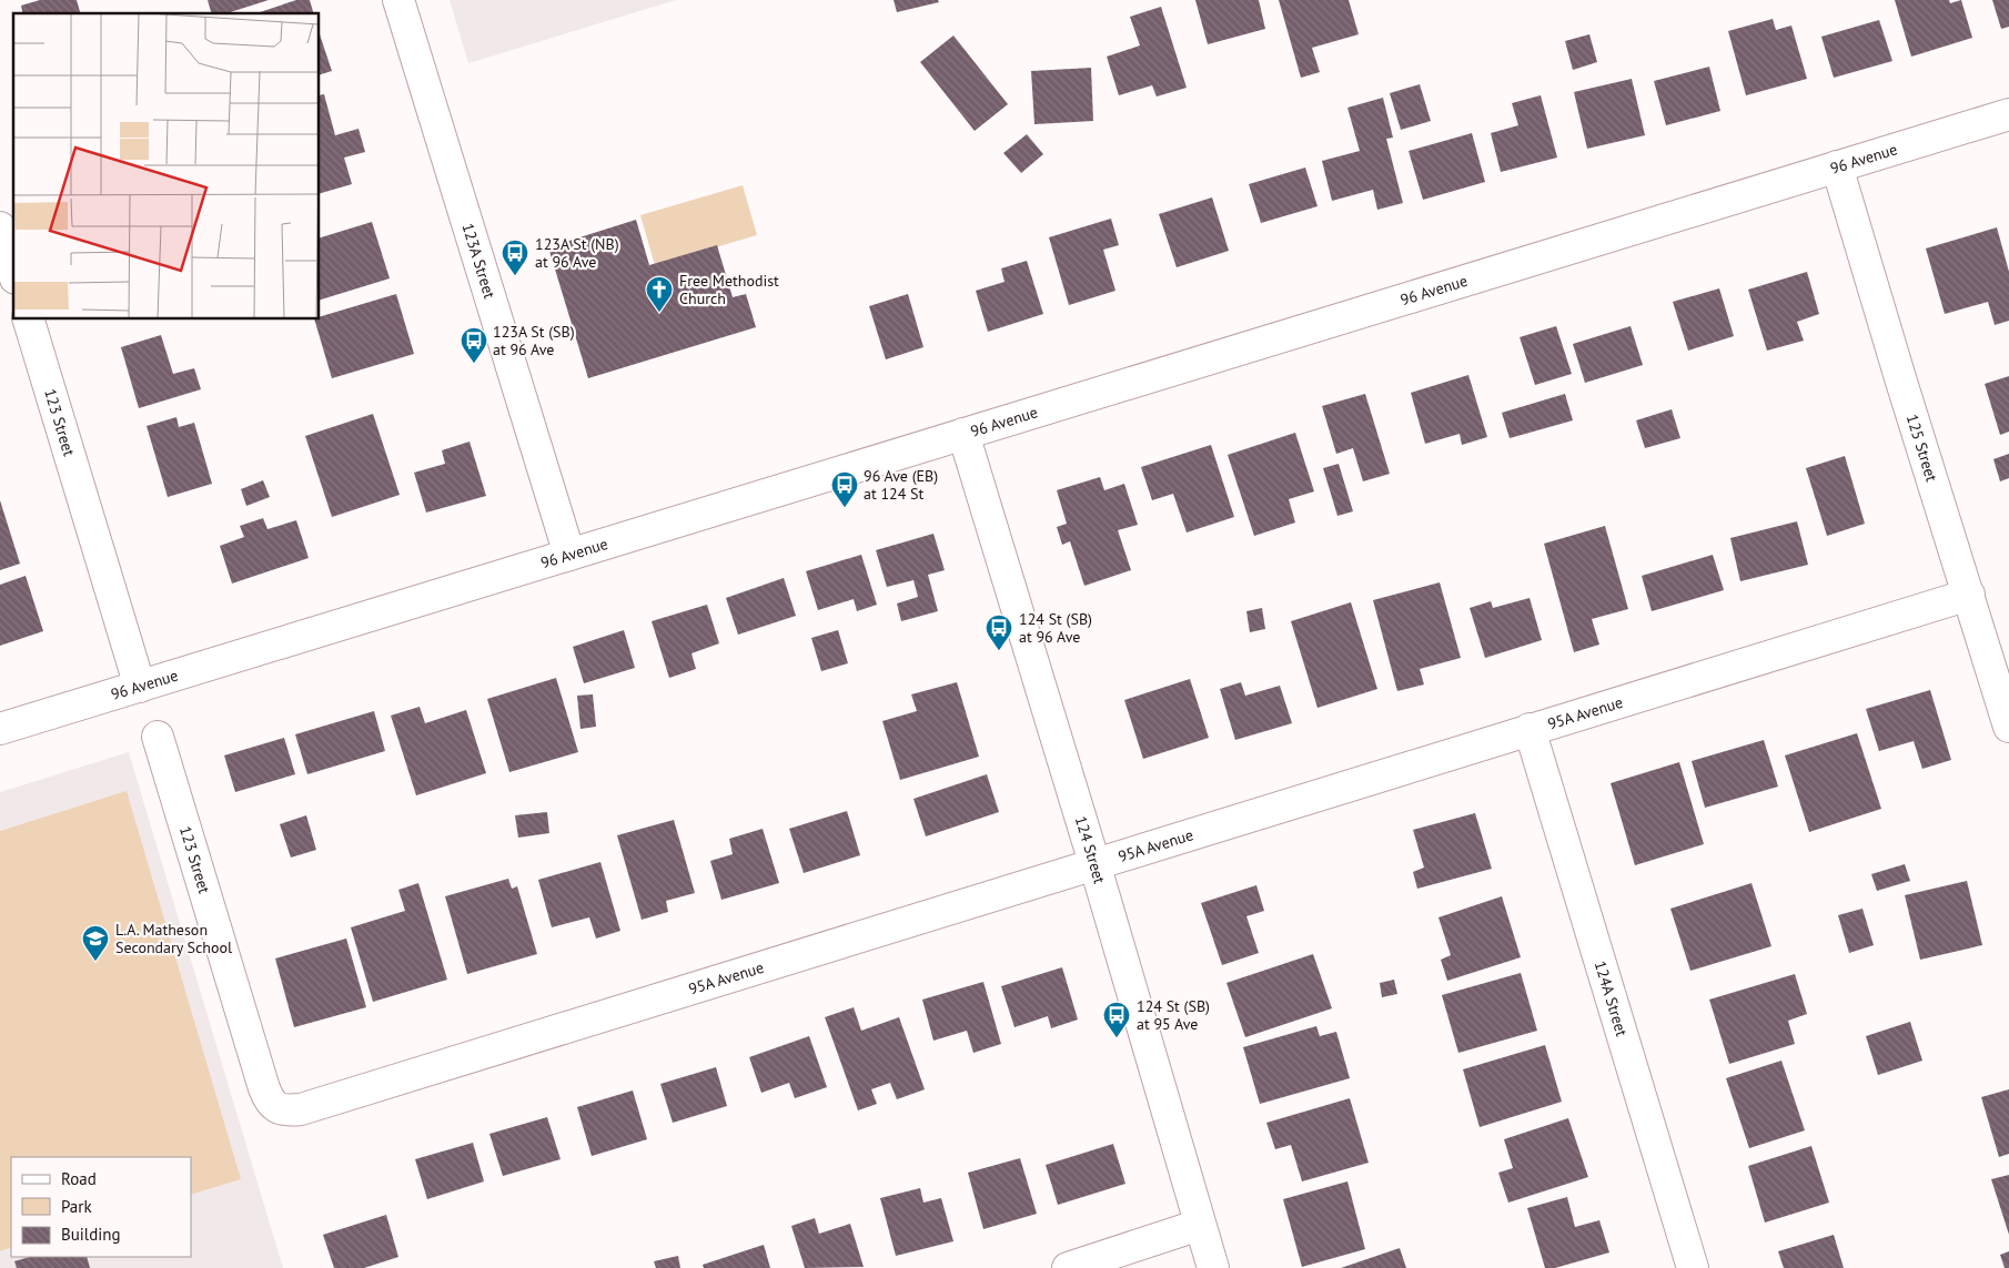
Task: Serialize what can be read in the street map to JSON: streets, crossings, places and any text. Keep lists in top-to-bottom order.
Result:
{
  "streets": {
    "street": [
      "96 Avenue",
      "123A Street",
      "123 Street",
      "125 Street",
      "95A Avenue",
      "124 Street",
      "124A Street"
    ]
  },
  "crossings": [
    ["96 Avenue", "123A Street"],
    ["96 Avenue", "123 Street"],
    ["96 Avenue", "125 Street"],
    ["96 Avenue", "124 Street"],
    ["123 Street", "95A Avenue"],
    ["125 Street", "95A Avenue"],
    ["95A Avenue", "124 Street"],
    ["95A Avenue", "124A Street"]
  ],
  "places": {
    "bus stop": [
      "123A St (NB) at 96 Ave",
      "123A St (SB) at 96 Ave",
      "96 Ave (EB) at 124 St",
      "124 St (SB) at 96 Ave",
      "124 St (SB) at 95 Ave"
    ],
    "church": ["Free Methodist Church"],
    "school or university": ["L.A. Matheson Secondary School"]
  },
  "legend": ["Road", "Park", "Building"]
}
